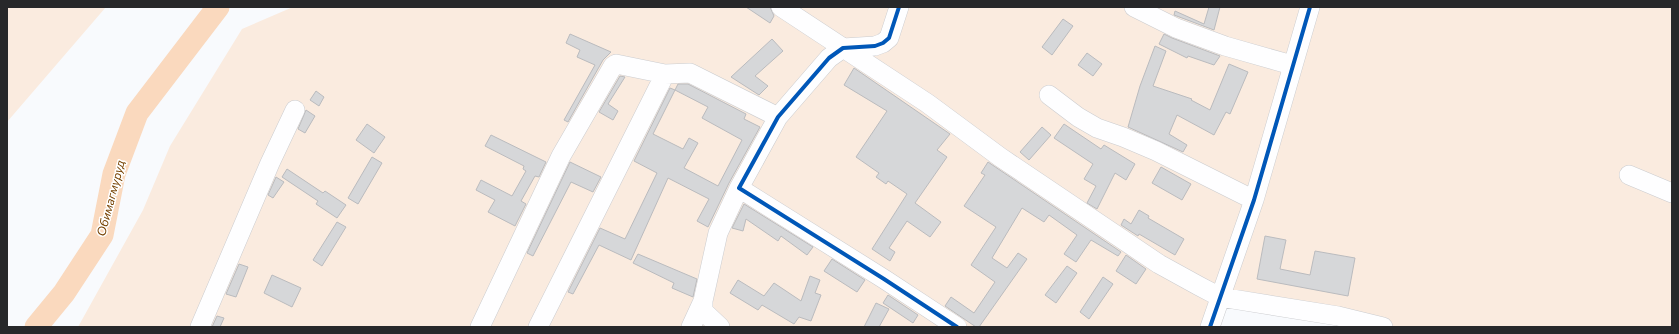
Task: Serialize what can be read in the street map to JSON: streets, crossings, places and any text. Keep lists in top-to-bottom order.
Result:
{
  "water": ["Обимагмуруд"]
}
